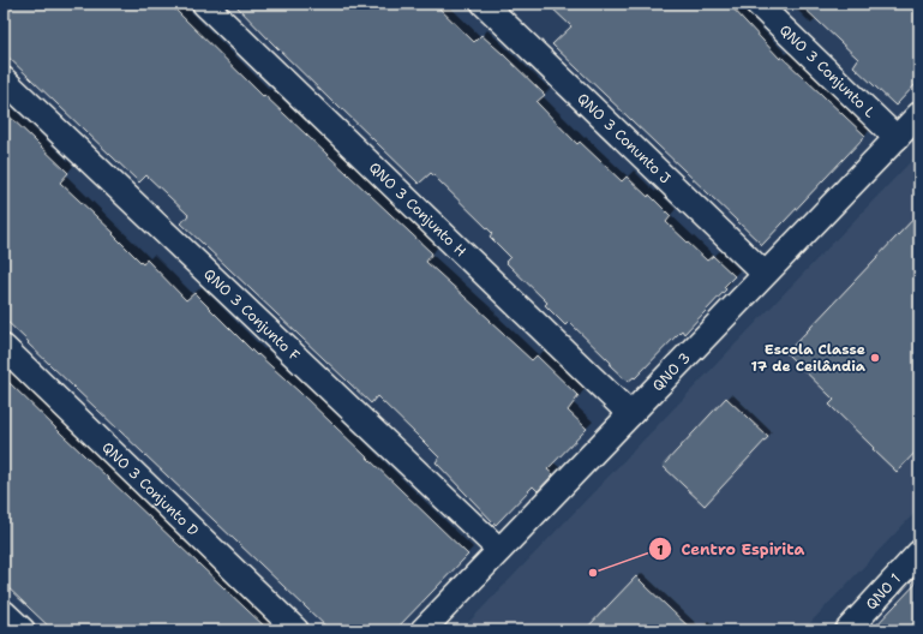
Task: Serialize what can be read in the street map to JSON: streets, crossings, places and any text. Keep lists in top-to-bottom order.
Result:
{
  "streets": {
    "street": [
      "QNO 3 Conjunto L",
      "QNO 3 Conunto J",
      "QNO 3 Conjunto H",
      "QNO 3 Conjunto F",
      "QNO 3",
      "QNO 3 Conjunto D",
      "QNO 1"
    ]
  },
  "crossings": [
    ["QNO 3 Conjunto L", "QNO 3"],
    ["QNO 3 Conunto J", "QNO 3"],
    ["QNO 3 Conjunto H", "QNO 3"],
    ["QNO 3 Conjunto F", "QNO 3"]
  ],
  "places": ["Escola Classe 17 de Ceilândia", "Centro Espirita"]
}
